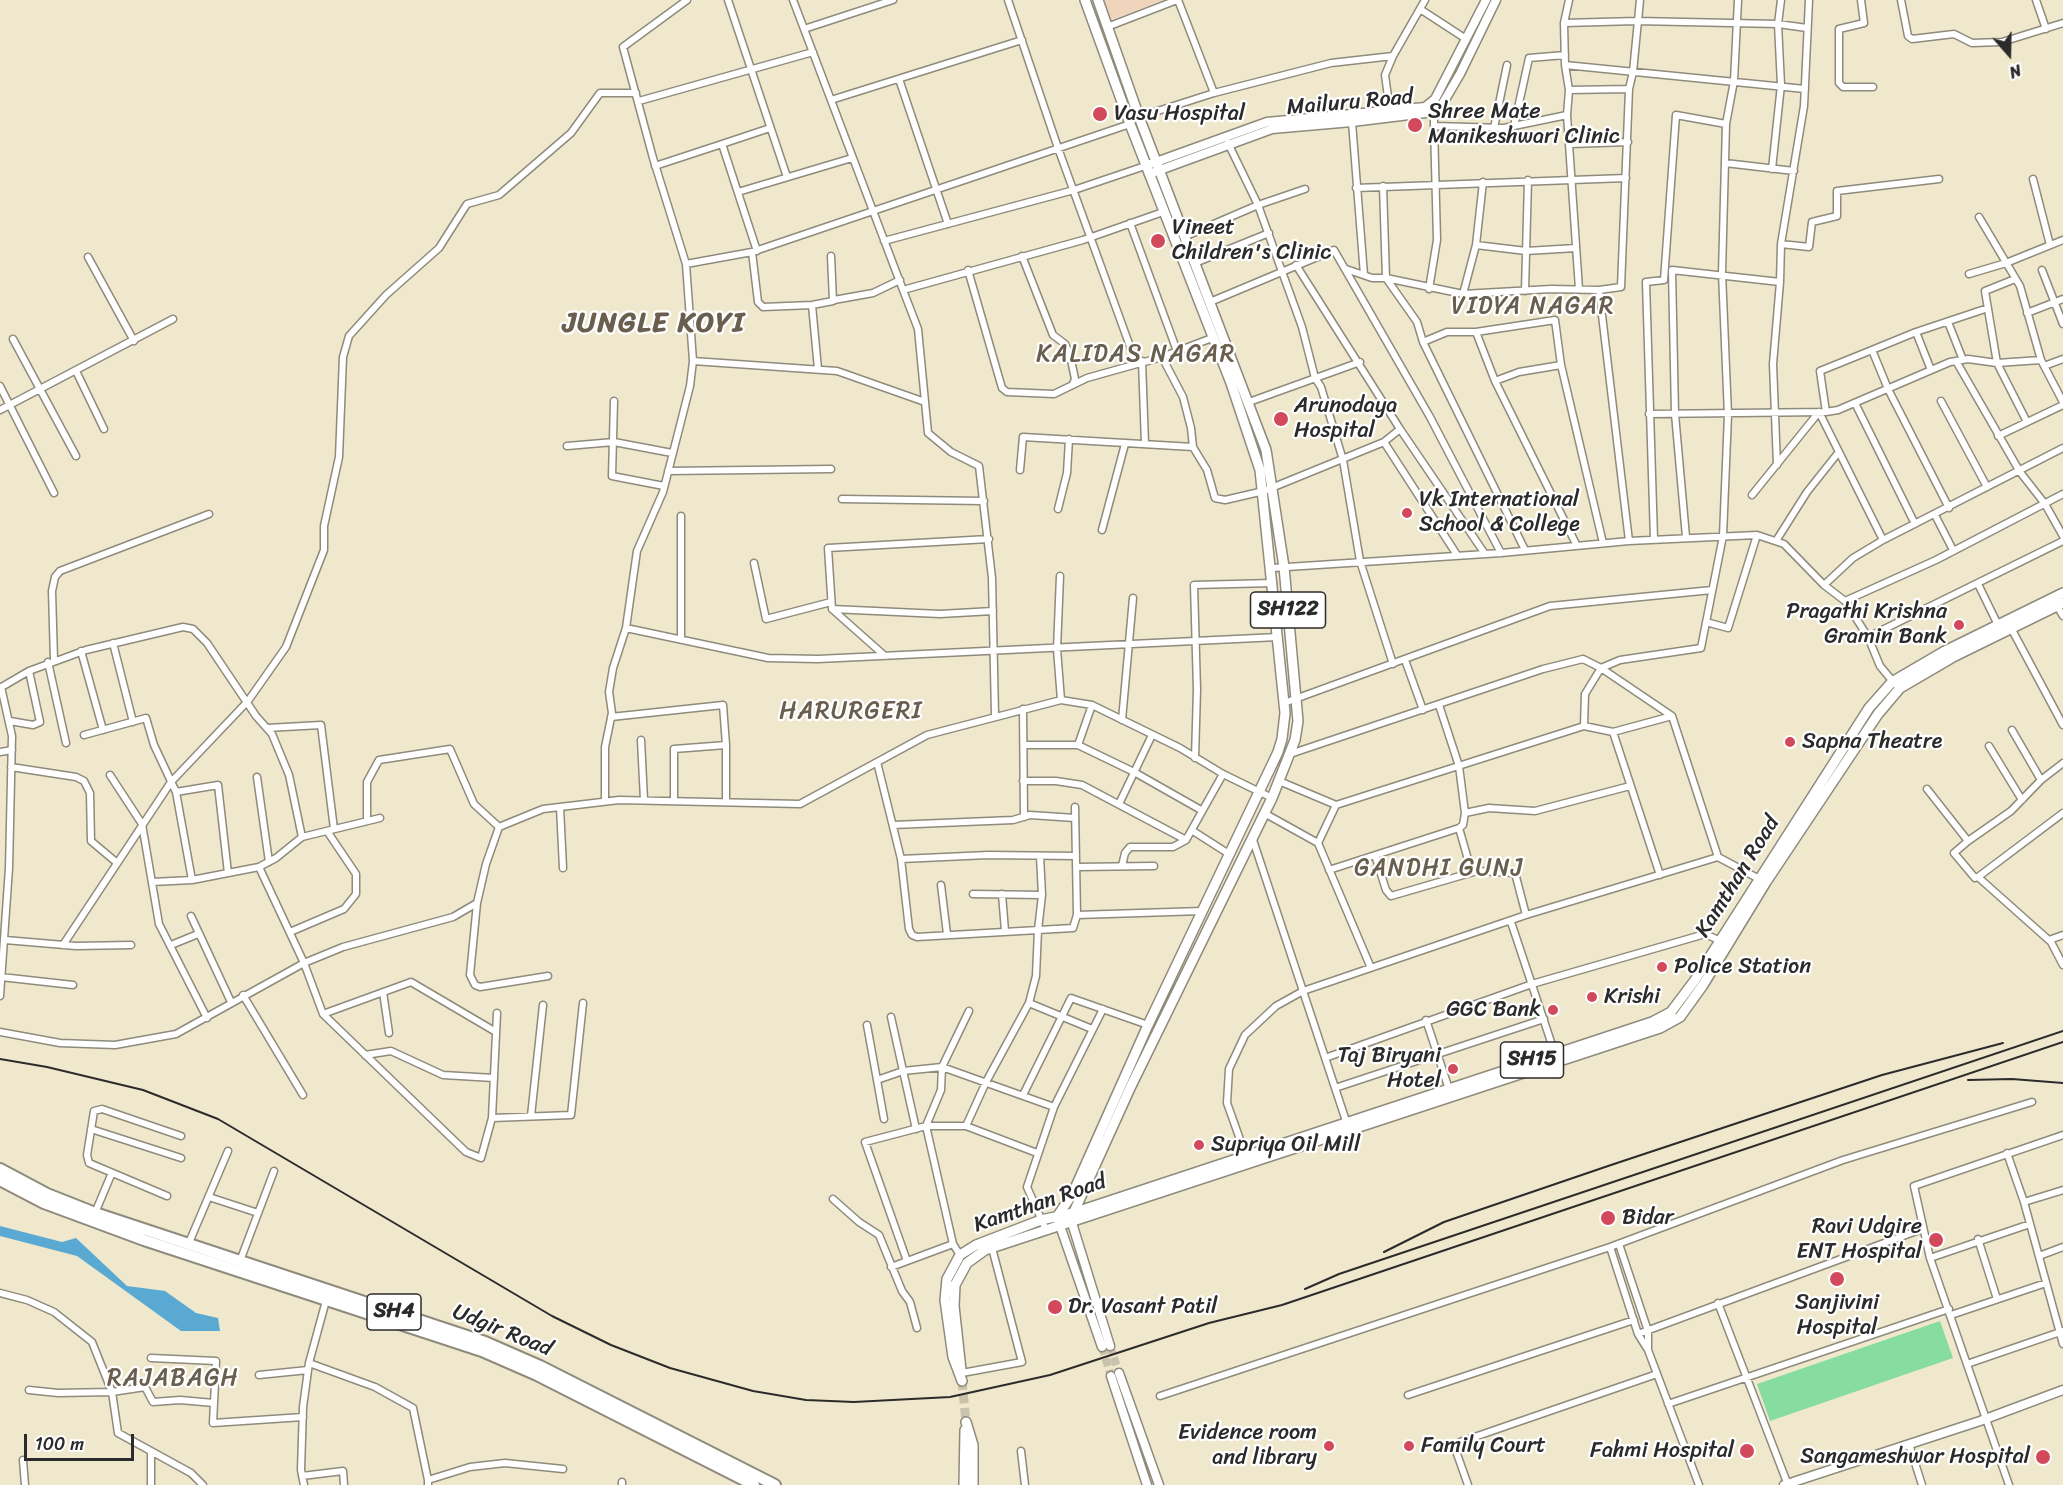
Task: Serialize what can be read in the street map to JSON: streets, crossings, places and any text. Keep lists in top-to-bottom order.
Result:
{
  "streets": {
    "highway": ["SH4", "Udgir Road"],
    "main road": ["SH122", "Kamthan Road", "SH15"],
    "street": ["Mailuru Road"]
  },
  "crossings": [
    ["Mailuru Road", "SH122"],
    ["SH122", "Kamthan Road"]
  ],
  "districts": [
    "VIDYA NAGAR",
    "JUNGLE KOYI",
    "KALIDAS NAGAR",
    "HARURGERI",
    "GANDHI GUNJ",
    "RAJABAGH"
  ],
  "places": [
    "Vasu Hospital",
    "Shree Mate Manikeshwari Clinic",
    "Vineet Children's Clinic",
    "Arunodaya Hospital",
    "Vk International School & College",
    "Pragathi Krishna Gramin Bank",
    "Sapna Theatre",
    "Police Station",
    "Krishi",
    "GGC Bank",
    "Taj Biryani Hotel",
    "Supriya Oil Mill",
    "Bidar",
    "Ravi Udgire ENT Hospital",
    "Sanjivini Hospital",
    "Dr. Vasant Patil",
    "Evidence room and library",
    "Family Court",
    "Fahmi Hospital",
    "Sangameshwar Hospital"
  ],
  "scale_bar": "100 m",
  "north": "bottom"
}
